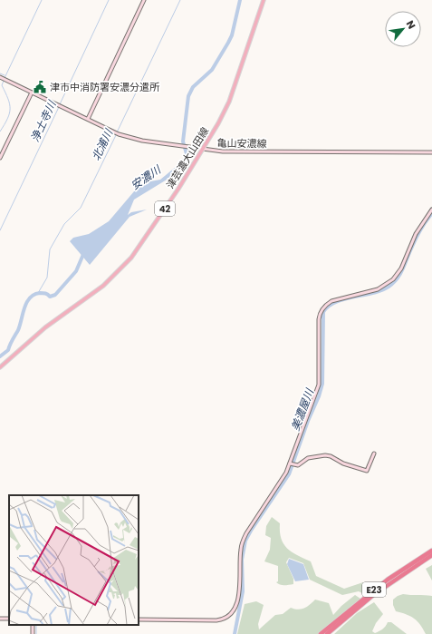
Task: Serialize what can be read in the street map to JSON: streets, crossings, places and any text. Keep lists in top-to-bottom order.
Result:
{
  "streets": {
    "highway": ["E23"],
    "main road": ["津芸濃大山田線", "42"],
    "street": ["亀山安濃線"]
  },
  "crossings": [
    ["亀山安濃線", "津芸濃大山田線"]
  ],
  "water": [
    "浄土寺川",
    "北浦川",
    "安濃川",
    "美濃屋川"
  ],
  "places": {
    "public building": ["津市中消防署安濃分遣所"]
  },
  "north": "top right"
}
